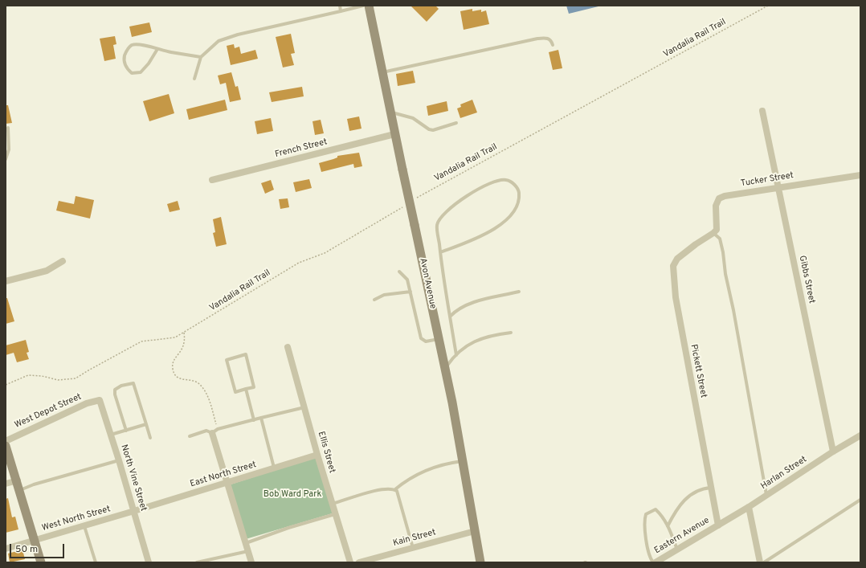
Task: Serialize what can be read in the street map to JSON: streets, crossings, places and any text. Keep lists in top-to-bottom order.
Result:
{
  "streets": {
    "main road": ["Avon Avenue"],
    "street": [
      "French Street",
      "Tucker Street",
      "Gibbs Street",
      "Pickett Street",
      "West Depot Street",
      "Ellis Street",
      "Harlan Street",
      "East North Street",
      "North Vine Street",
      "West North Street",
      "Eastern Avenue",
      "Kain Street"
    ],
    "path": ["Vandalia Rail Trail"]
  },
  "crossings": [
    ["French Street", "Avon Avenue"],
    ["Tucker Street", "Gibbs Street"],
    ["Tucker Street", "Pickett Street"],
    ["Gibbs Street", "Harlan Street"],
    ["Avon Avenue", "Kain Street"],
    ["Pickett Street", "Harlan Street"],
    ["Pickett Street", "Eastern Avenue"],
    ["West Depot Street", "North Vine Street"],
    ["Ellis Street", "East North Street"],
    ["Harlan Street", "Eastern Avenue"],
    ["East North Street", "North Vine Street"],
    ["East North Street", "West North Street"],
    ["North Vine Street", "West North Street"]
  ],
  "parks": ["Bob Ward Park"],
  "scale_bar": "50 m"
}
